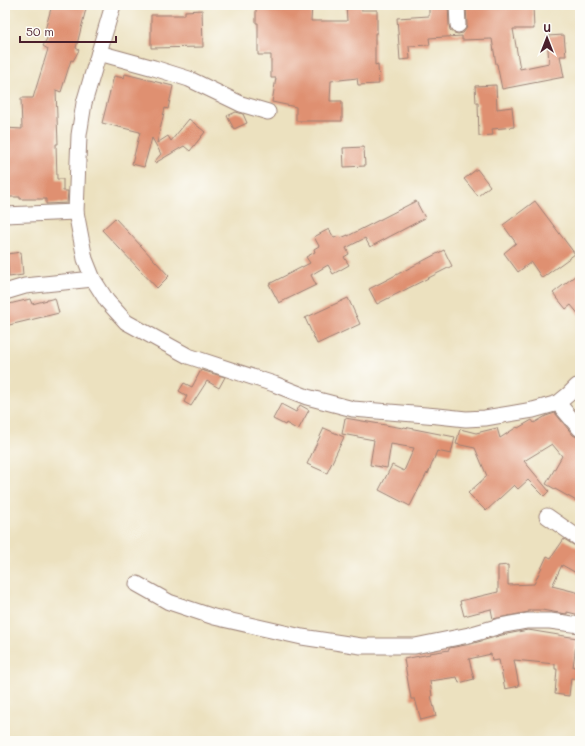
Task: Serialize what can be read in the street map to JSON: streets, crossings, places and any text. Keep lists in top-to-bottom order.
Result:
{
  "scale_bar": "50 m",
  "north": "top"
}
